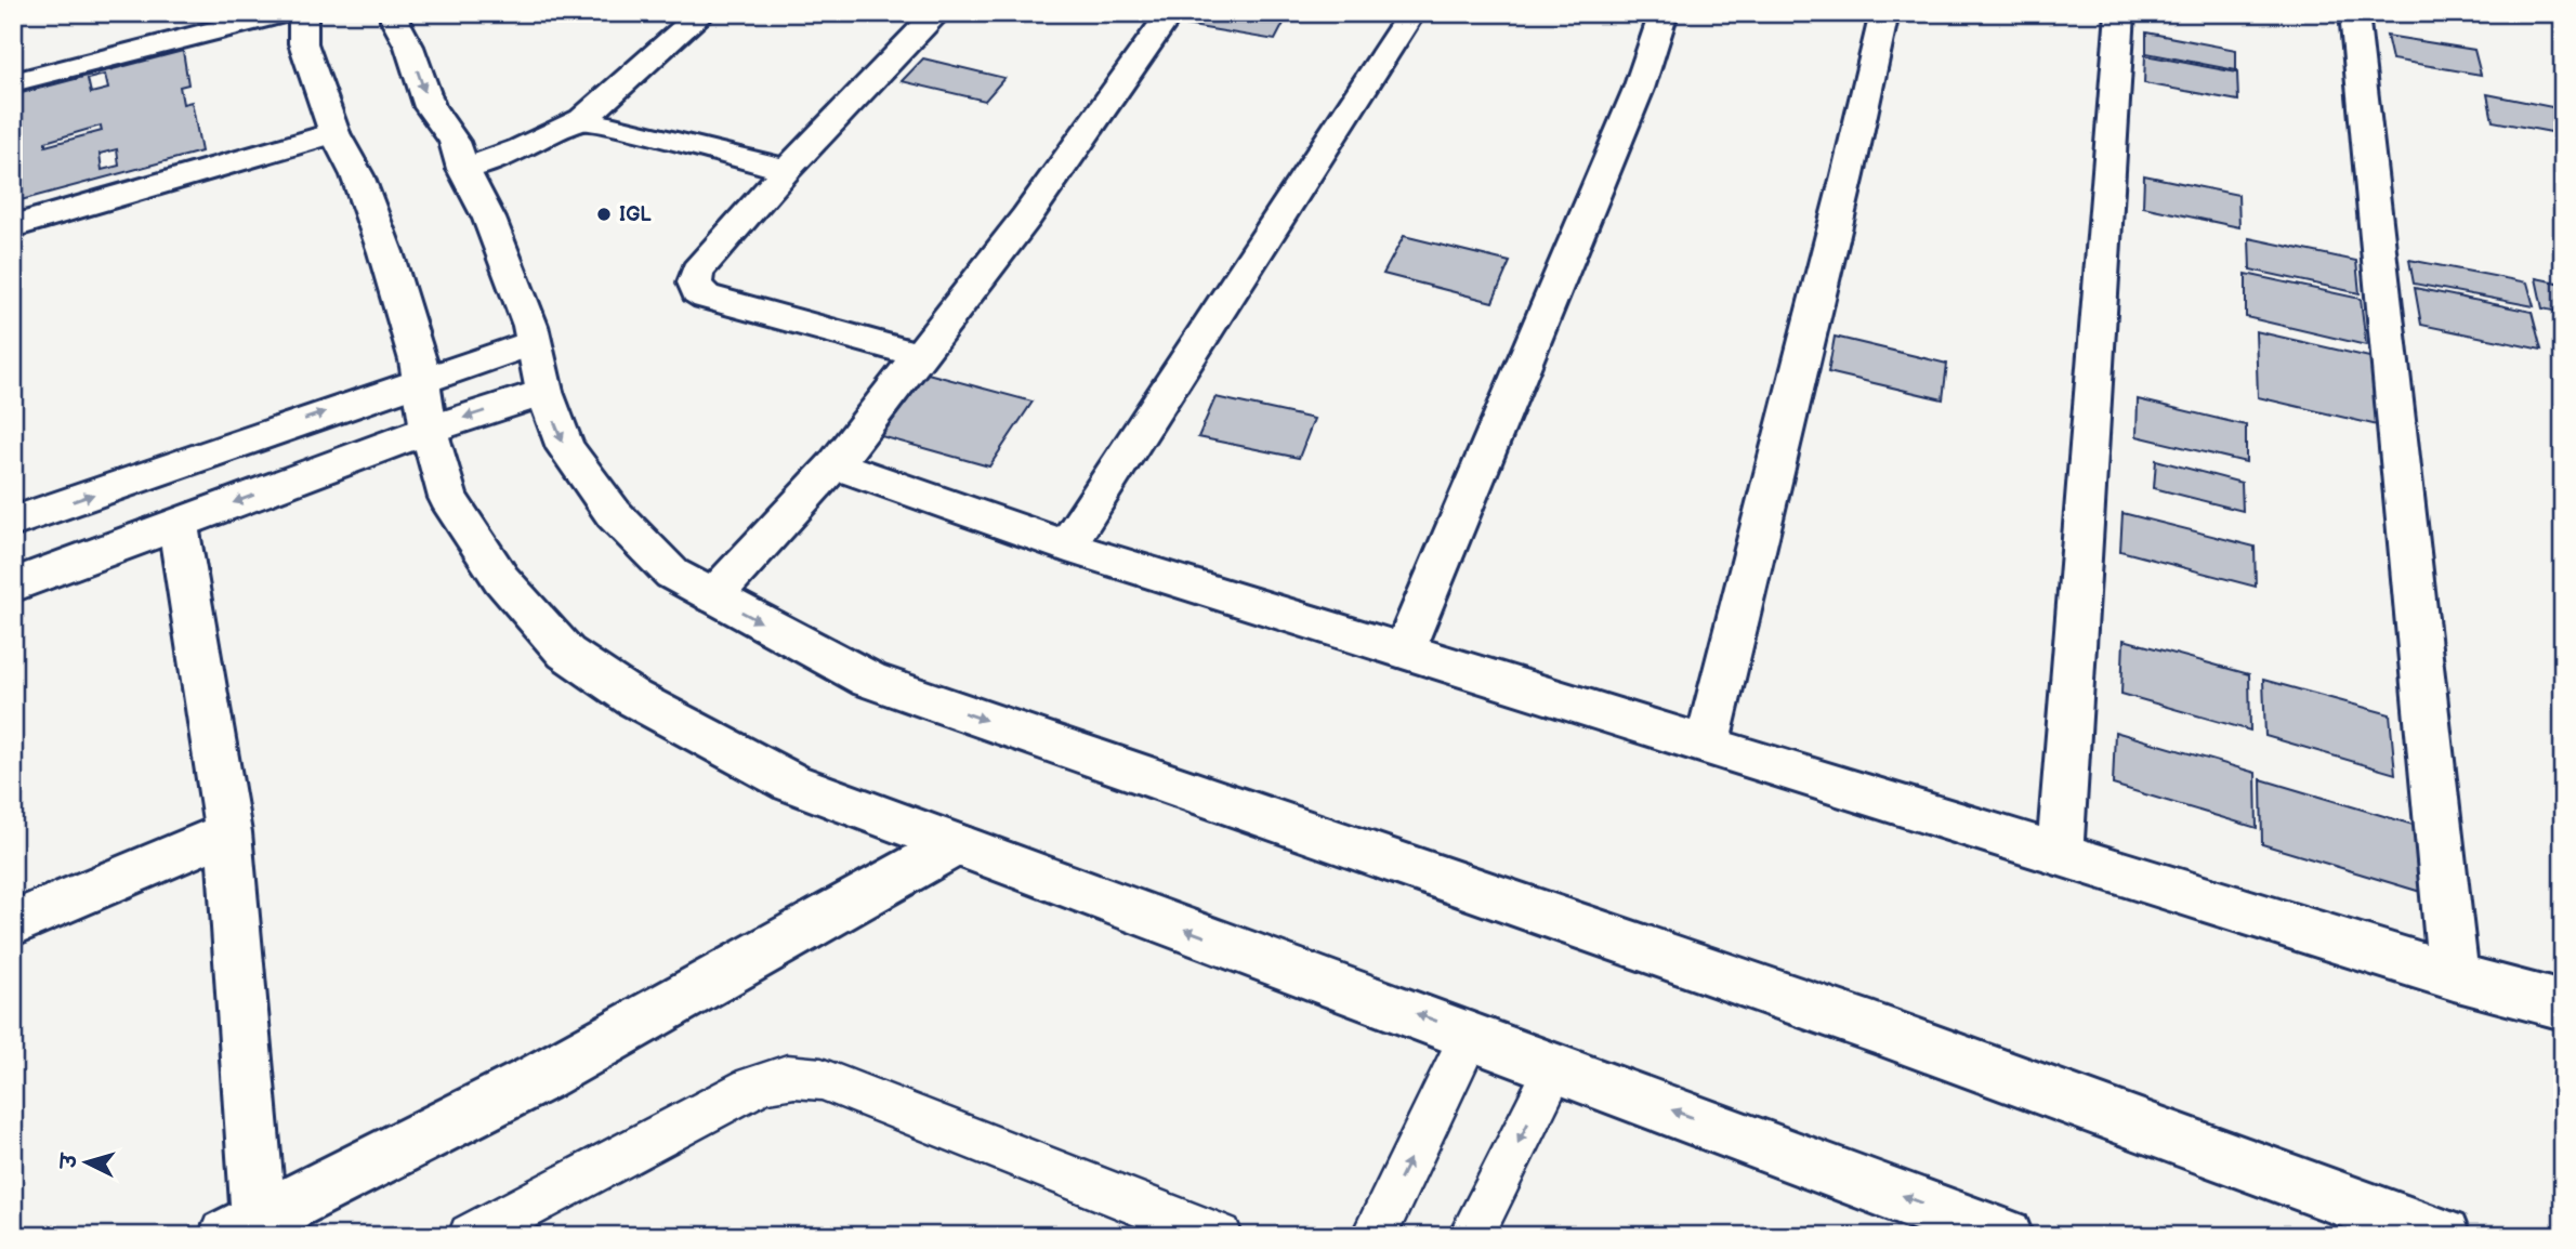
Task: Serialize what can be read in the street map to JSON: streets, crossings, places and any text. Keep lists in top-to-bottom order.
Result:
{
  "places": ["IGL"],
  "north": "left"
}
